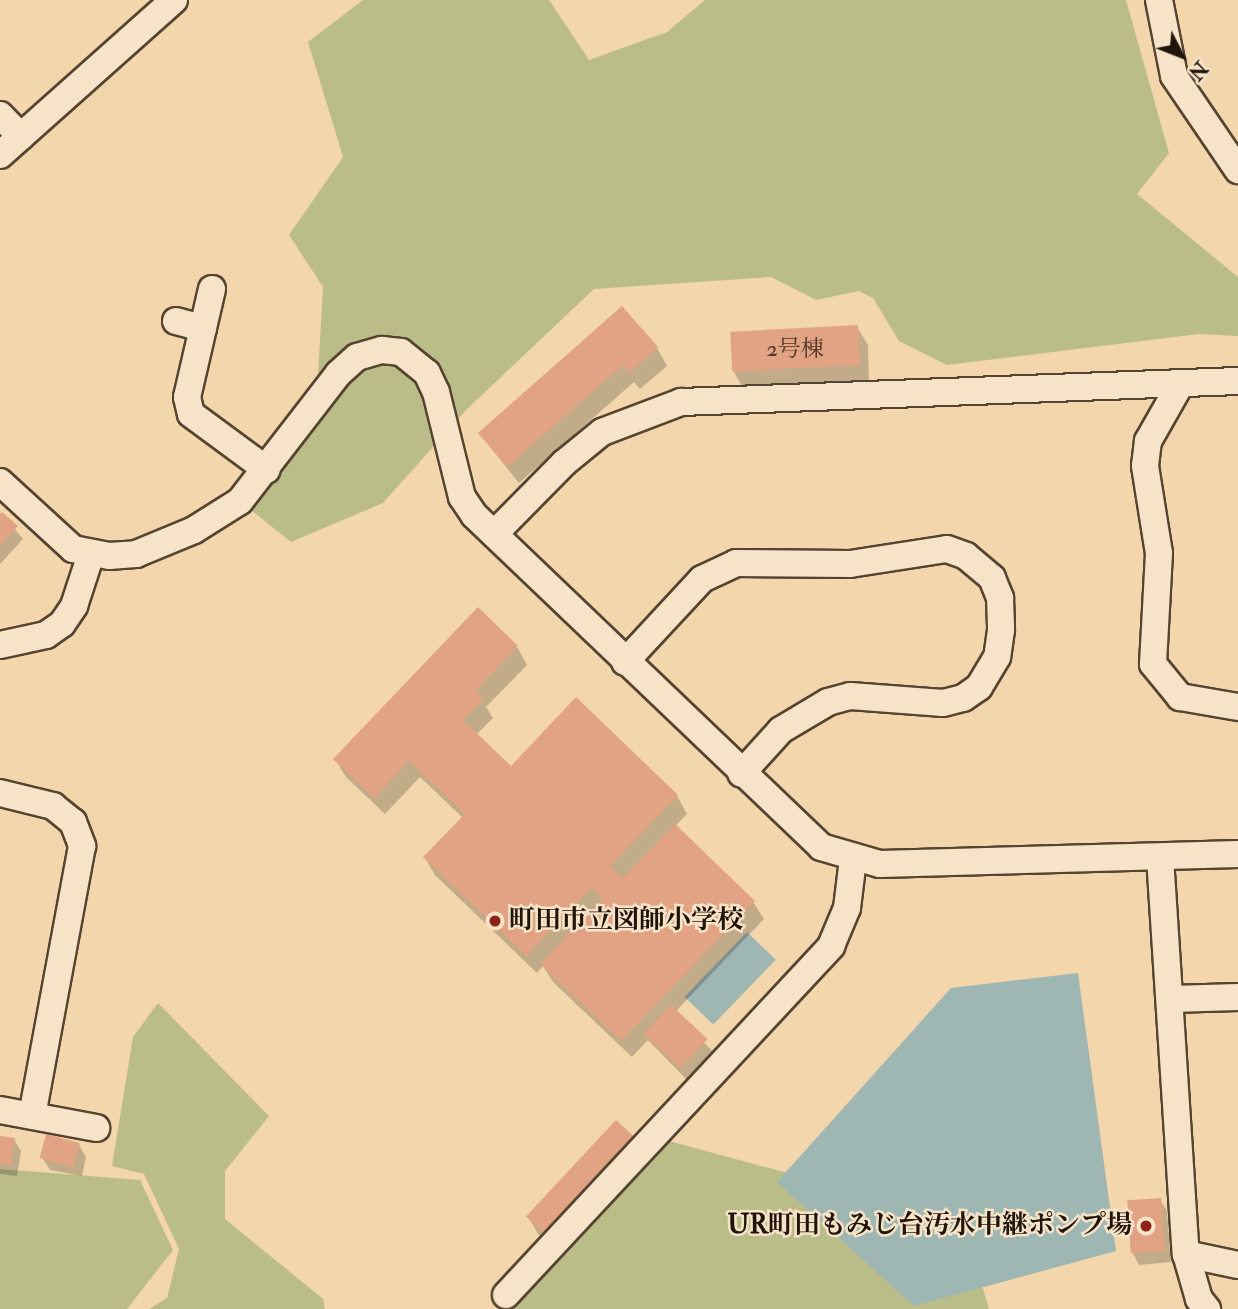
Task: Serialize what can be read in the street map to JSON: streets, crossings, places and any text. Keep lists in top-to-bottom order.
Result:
{
  "places": ["町田市立図師小学校", "UR町田もみじ台汚水中継ポンプ場"],
  "house_numbers": ["2号棟"],
  "north": "bottom right"
}
